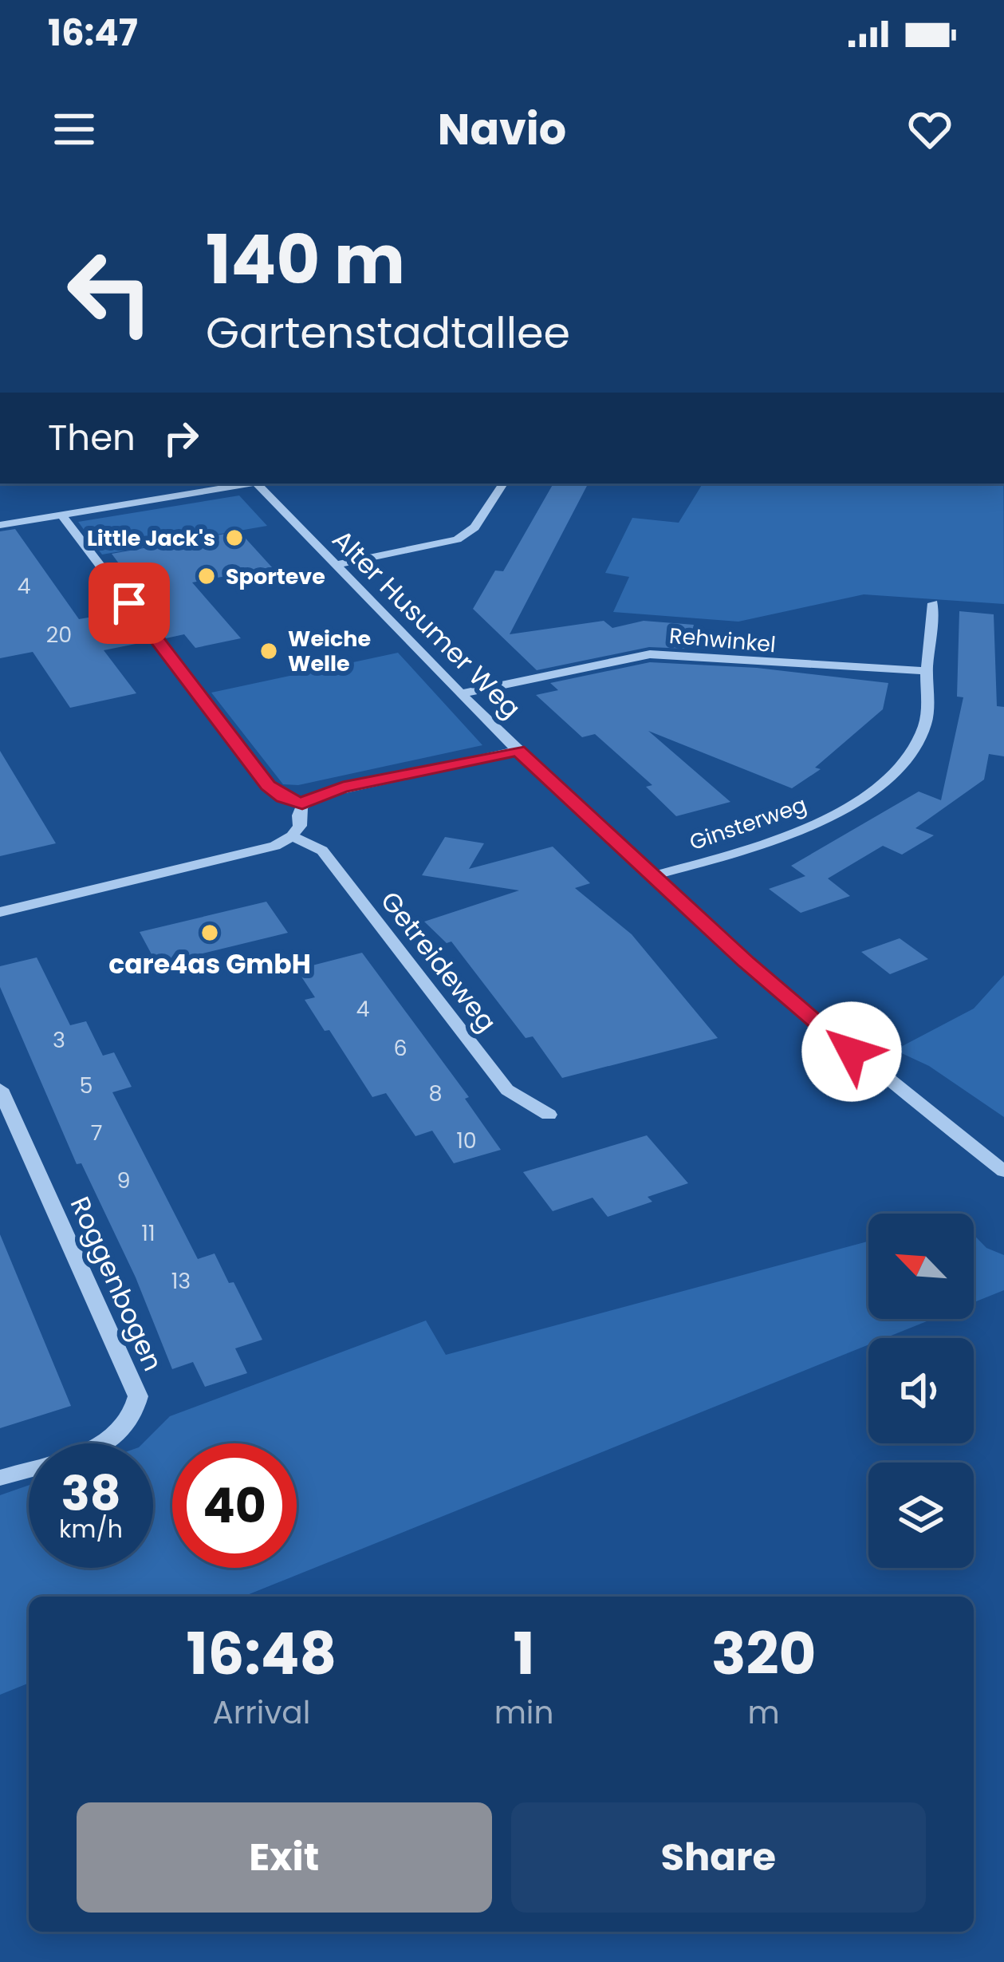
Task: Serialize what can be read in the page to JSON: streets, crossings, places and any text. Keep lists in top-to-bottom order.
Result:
{
  "streets": {
    "street": [
      "Alter Husumer Weg",
      "Rehwinkel",
      "Ginsterweg",
      "Getreideweg",
      "Roggenbogen"
    ]
  },
  "crossings": [
    ["Alter Husumer Weg", "Rehwinkel"],
    ["Alter Husumer Weg", "Ginsterweg"],
    ["Rehwinkel", "Ginsterweg"]
  ],
  "places": [
    "Little Jack's",
    "Sporteve",
    "Weiche Welle",
    "care4as GmbH"
  ],
  "house_numbers": [
    "4",
    "20",
    "4",
    "3",
    "6",
    "5",
    "8",
    "7",
    "10",
    "9",
    "11",
    "13"
  ],
  "north": "top left",
  "page": {
    "status": "16:47",
    "header": "Navio",
    "turn": ["140 m", "Gartenstadtallee"],
    "then": "Then",
    "speed": "38 km/h",
    "limit": "40",
    "eta": [
      "16:48",
      "Arrival",
      "1",
      "min",
      "320",
      "m"
    ],
    "buttons": ["Exit", "Share"]
  }
}
